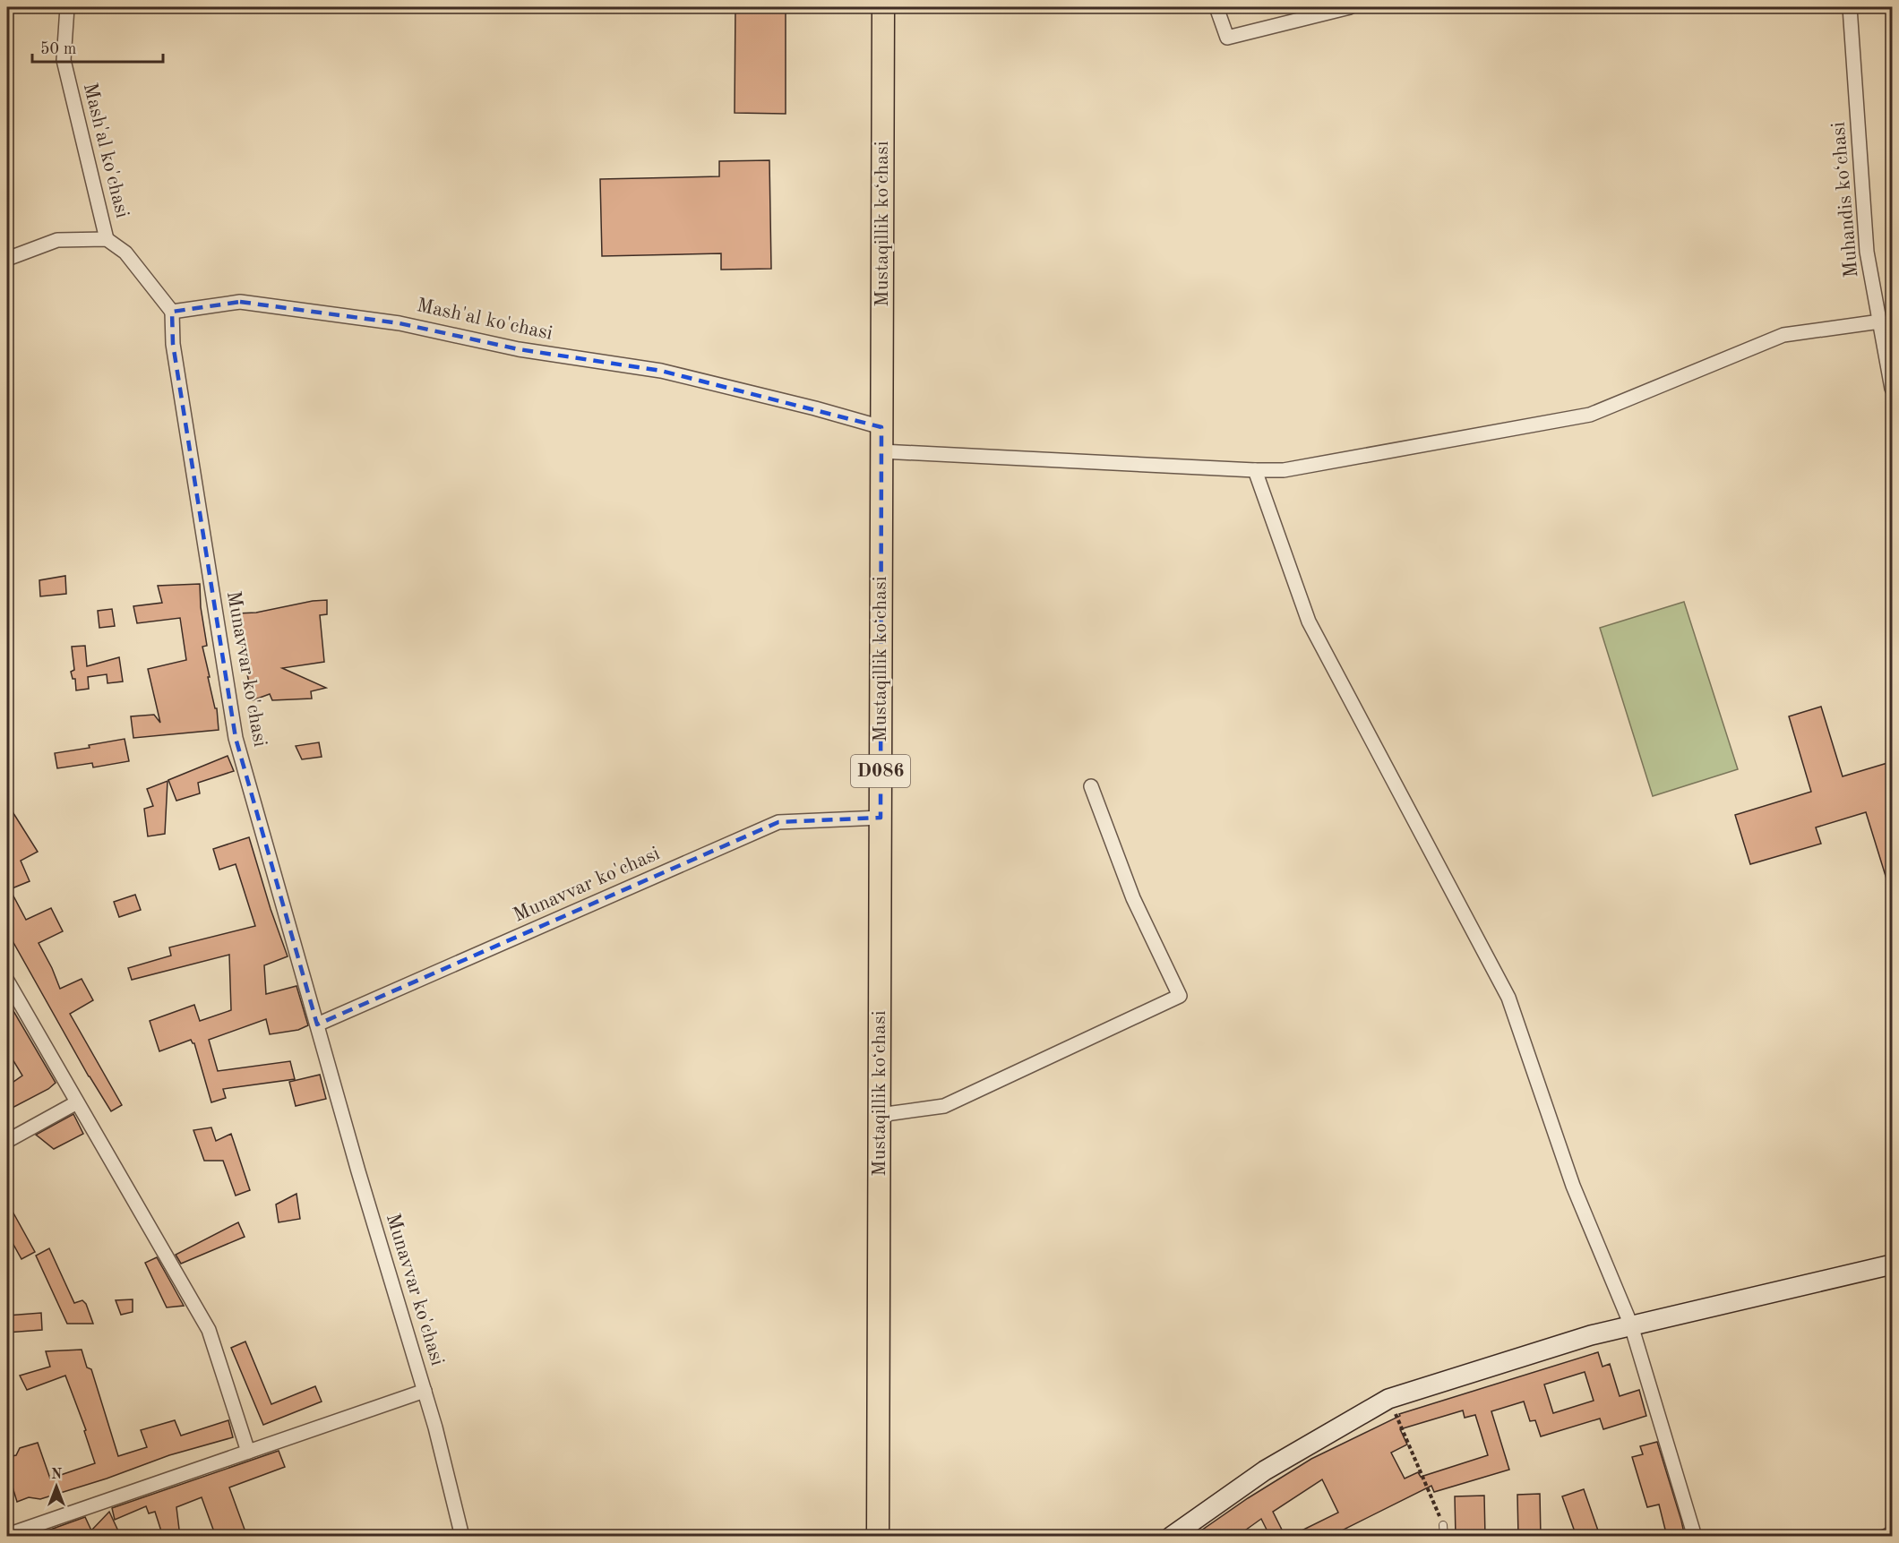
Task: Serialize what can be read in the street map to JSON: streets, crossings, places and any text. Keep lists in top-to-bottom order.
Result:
{
  "streets": {
    "main road": ["Mustaqillik koʻchasi", "D086"],
    "street": ["Mash'al ko'chasi", "Muhandis ko‘chasi", "Munavvar ko'chasi"]
  },
  "crossings": [
    ["Mash'al ko'chasi", "Mustaqillik koʻchasi"],
    ["Mash'al ko'chasi", "Munavvar ko'chasi"],
    ["Mustaqillik koʻchasi", "Munavvar ko'chasi"]
  ],
  "scale_bar": "50 m",
  "north": "top"
}
